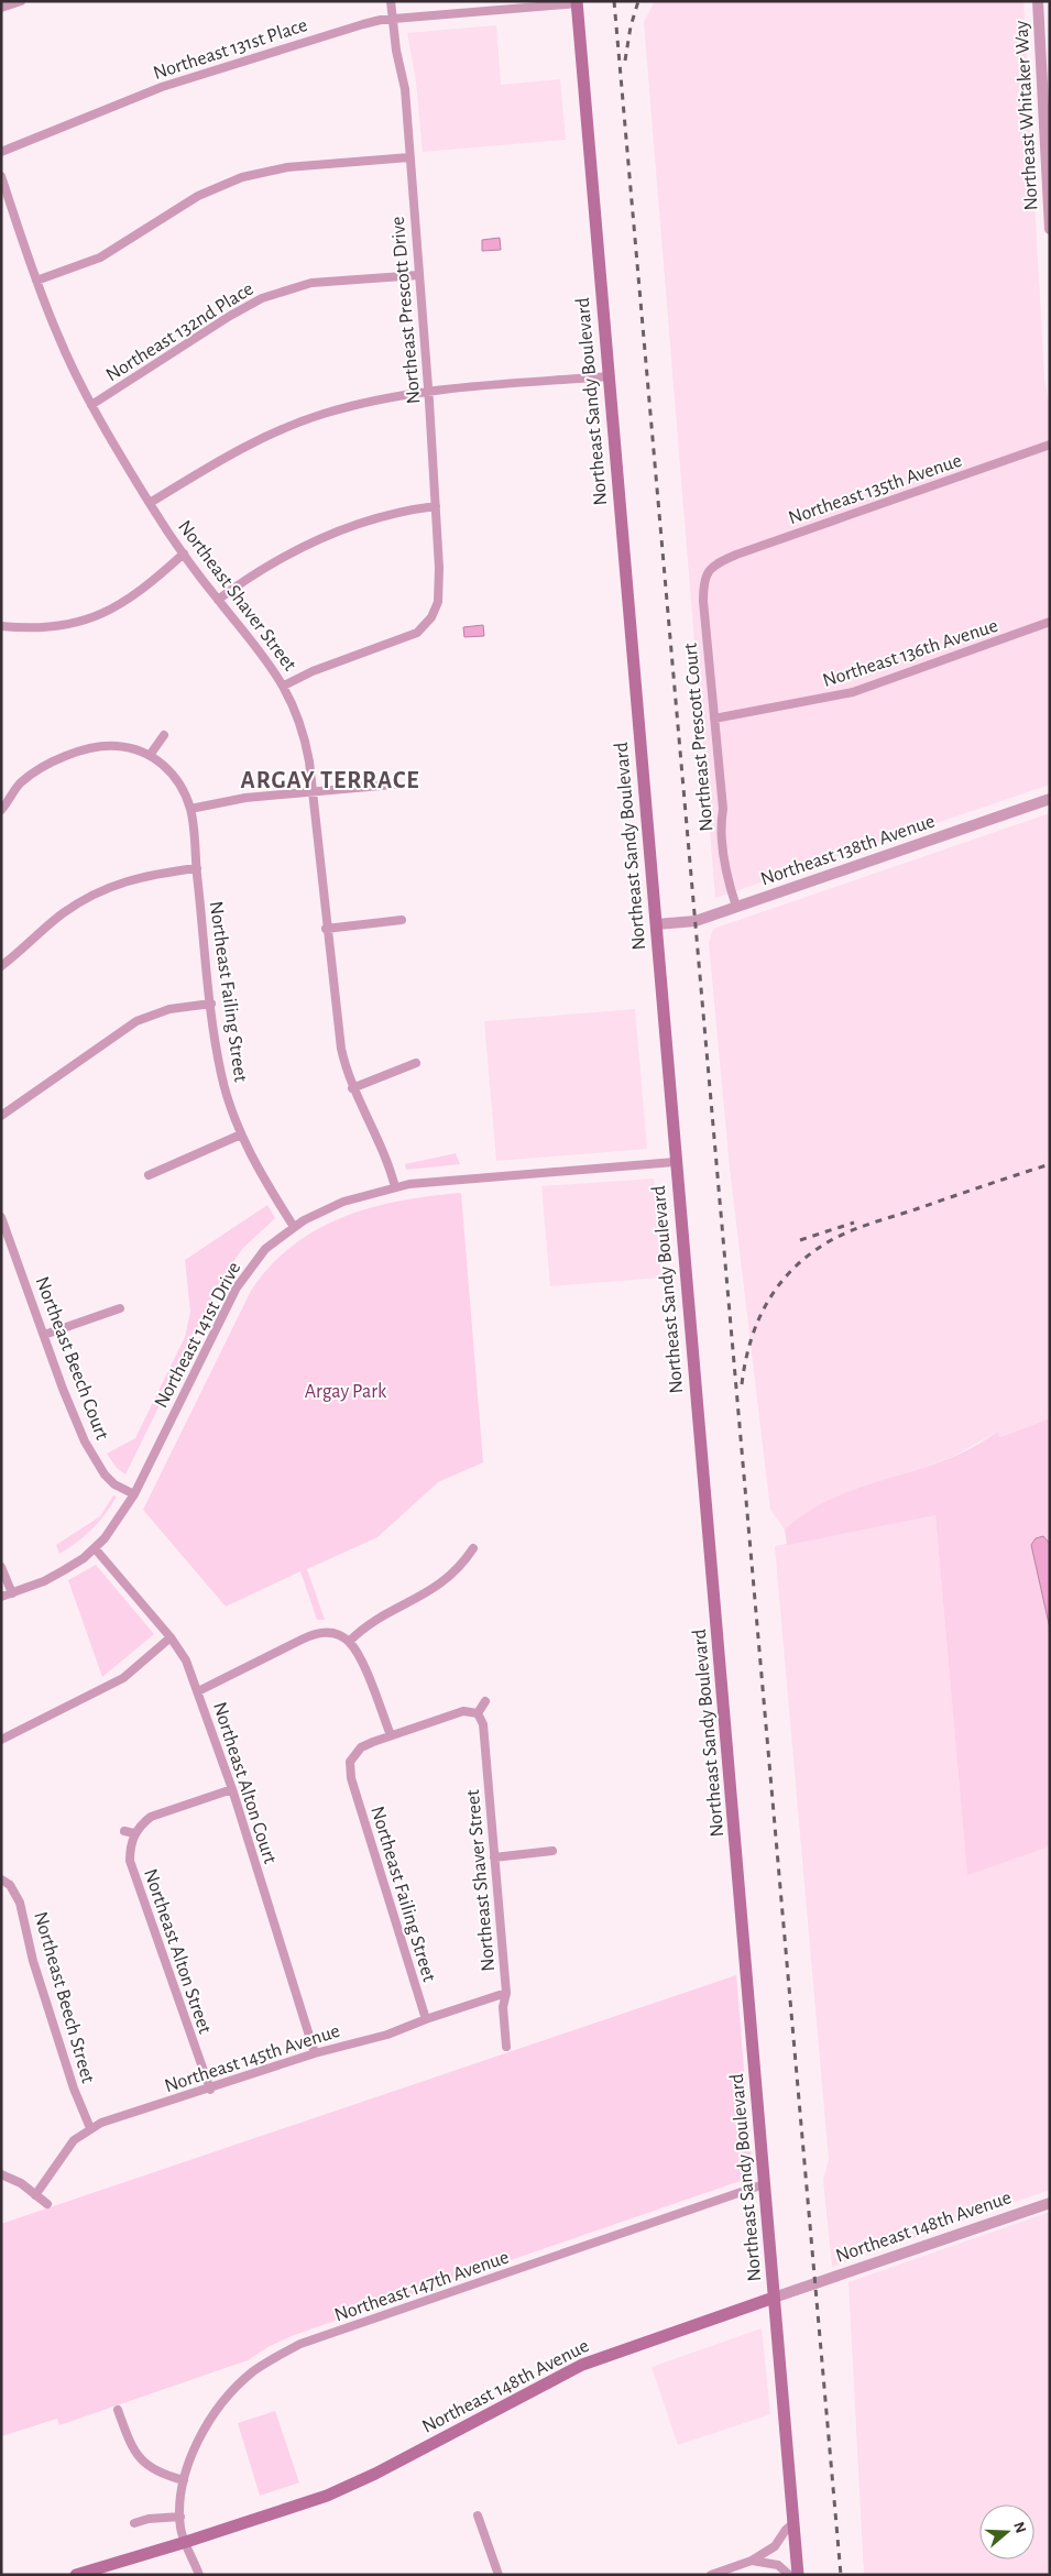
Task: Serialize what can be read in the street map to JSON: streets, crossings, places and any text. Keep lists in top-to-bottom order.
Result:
{
  "streets": {
    "main road": ["Northeast Sandy Boulevard", "Northeast 148th Avenue"],
    "street": [
      "Northeast 131st Place",
      "Northeast Whitaker Way",
      "Northeast Prescott Drive",
      "Northeast 132nd Place",
      "Northeast 135th Avenue",
      "Northeast Shaver Street",
      "Northeast 136th Avenue",
      "Northeast Prescott Court",
      "Northeast 138th Avenue",
      "Northeast Failing Street",
      "Northeast 141st Drive",
      "Northeast Beech Court",
      "Northeast Alton Court",
      "Northeast Alton Street",
      "Northeast Beech Street",
      "Northeast 145th Avenue",
      "Northeast 147th Avenue"
    ]
  },
  "crossings": [
    ["Northeast 131st Place", "Northeast Prescott Drive"],
    ["Northeast 131st Place", "Northeast Sandy Boulevard"],
    ["Northeast Prescott Drive", "Northeast 132nd Place"],
    ["Northeast Prescott Drive", "Northeast Shaver Street"],
    ["Northeast 132nd Place", "Northeast Shaver Street"],
    ["Northeast Sandy Boulevard", "Northeast 138th Avenue"],
    ["Northeast Sandy Boulevard", "Northeast 141st Drive"],
    ["Northeast Sandy Boulevard", "Northeast 148th Avenue"],
    ["Northeast Sandy Boulevard", "Northeast 147th Avenue"],
    ["Northeast 135th Avenue", "Northeast Prescott Court"],
    ["Northeast Shaver Street", "Northeast 141st Drive"],
    ["Northeast Shaver Street", "Northeast 145th Avenue"],
    ["Northeast 136th Avenue", "Northeast Prescott Court"],
    ["Northeast Prescott Court", "Northeast 138th Avenue"],
    ["Northeast Failing Street", "Northeast 141st Drive"],
    ["Northeast Failing Street", "Northeast 145th Avenue"],
    ["Northeast 141st Drive", "Northeast Beech Court"],
    ["Northeast 141st Drive", "Northeast Alton Court"],
    ["Northeast Alton Court", "Northeast 145th Avenue"],
    ["Northeast Alton Street", "Northeast 145th Avenue"],
    ["Northeast Beech Street", "Northeast 145th Avenue"],
    ["Northeast 148th Avenue", "Northeast 147th Avenue"]
  ],
  "districts": ["ARGAY TERRACE"],
  "parks": ["Argay Park"],
  "north": "right"
}
